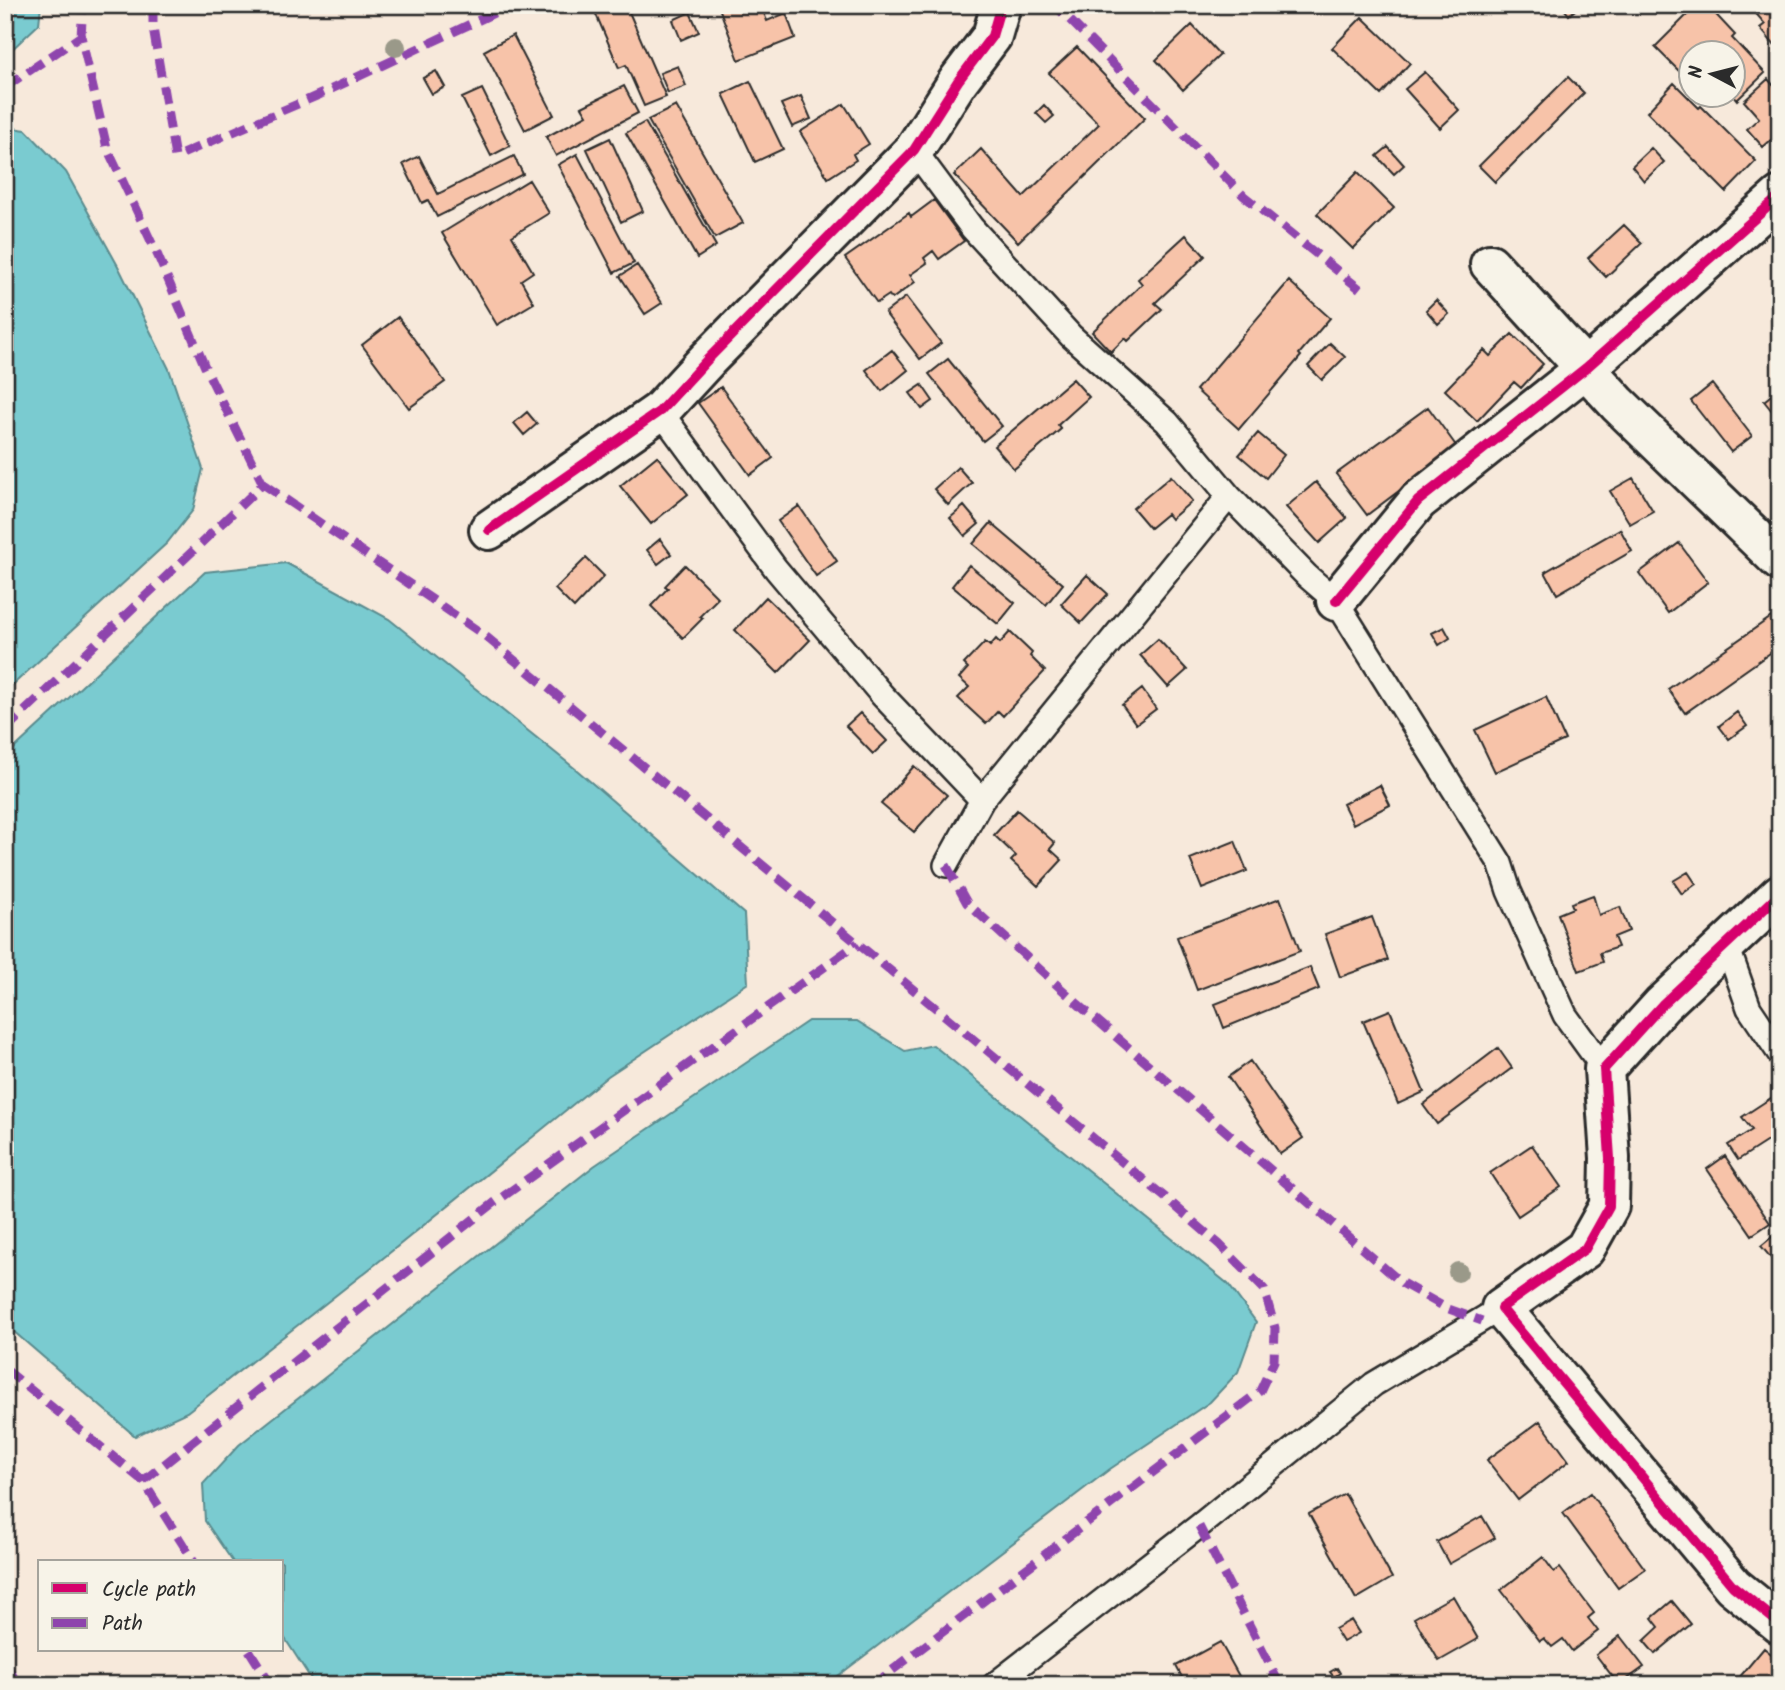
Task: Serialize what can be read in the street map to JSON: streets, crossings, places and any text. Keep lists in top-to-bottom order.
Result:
{
  "legend": ["Cycle path", "Path"],
  "north": "left"
}
